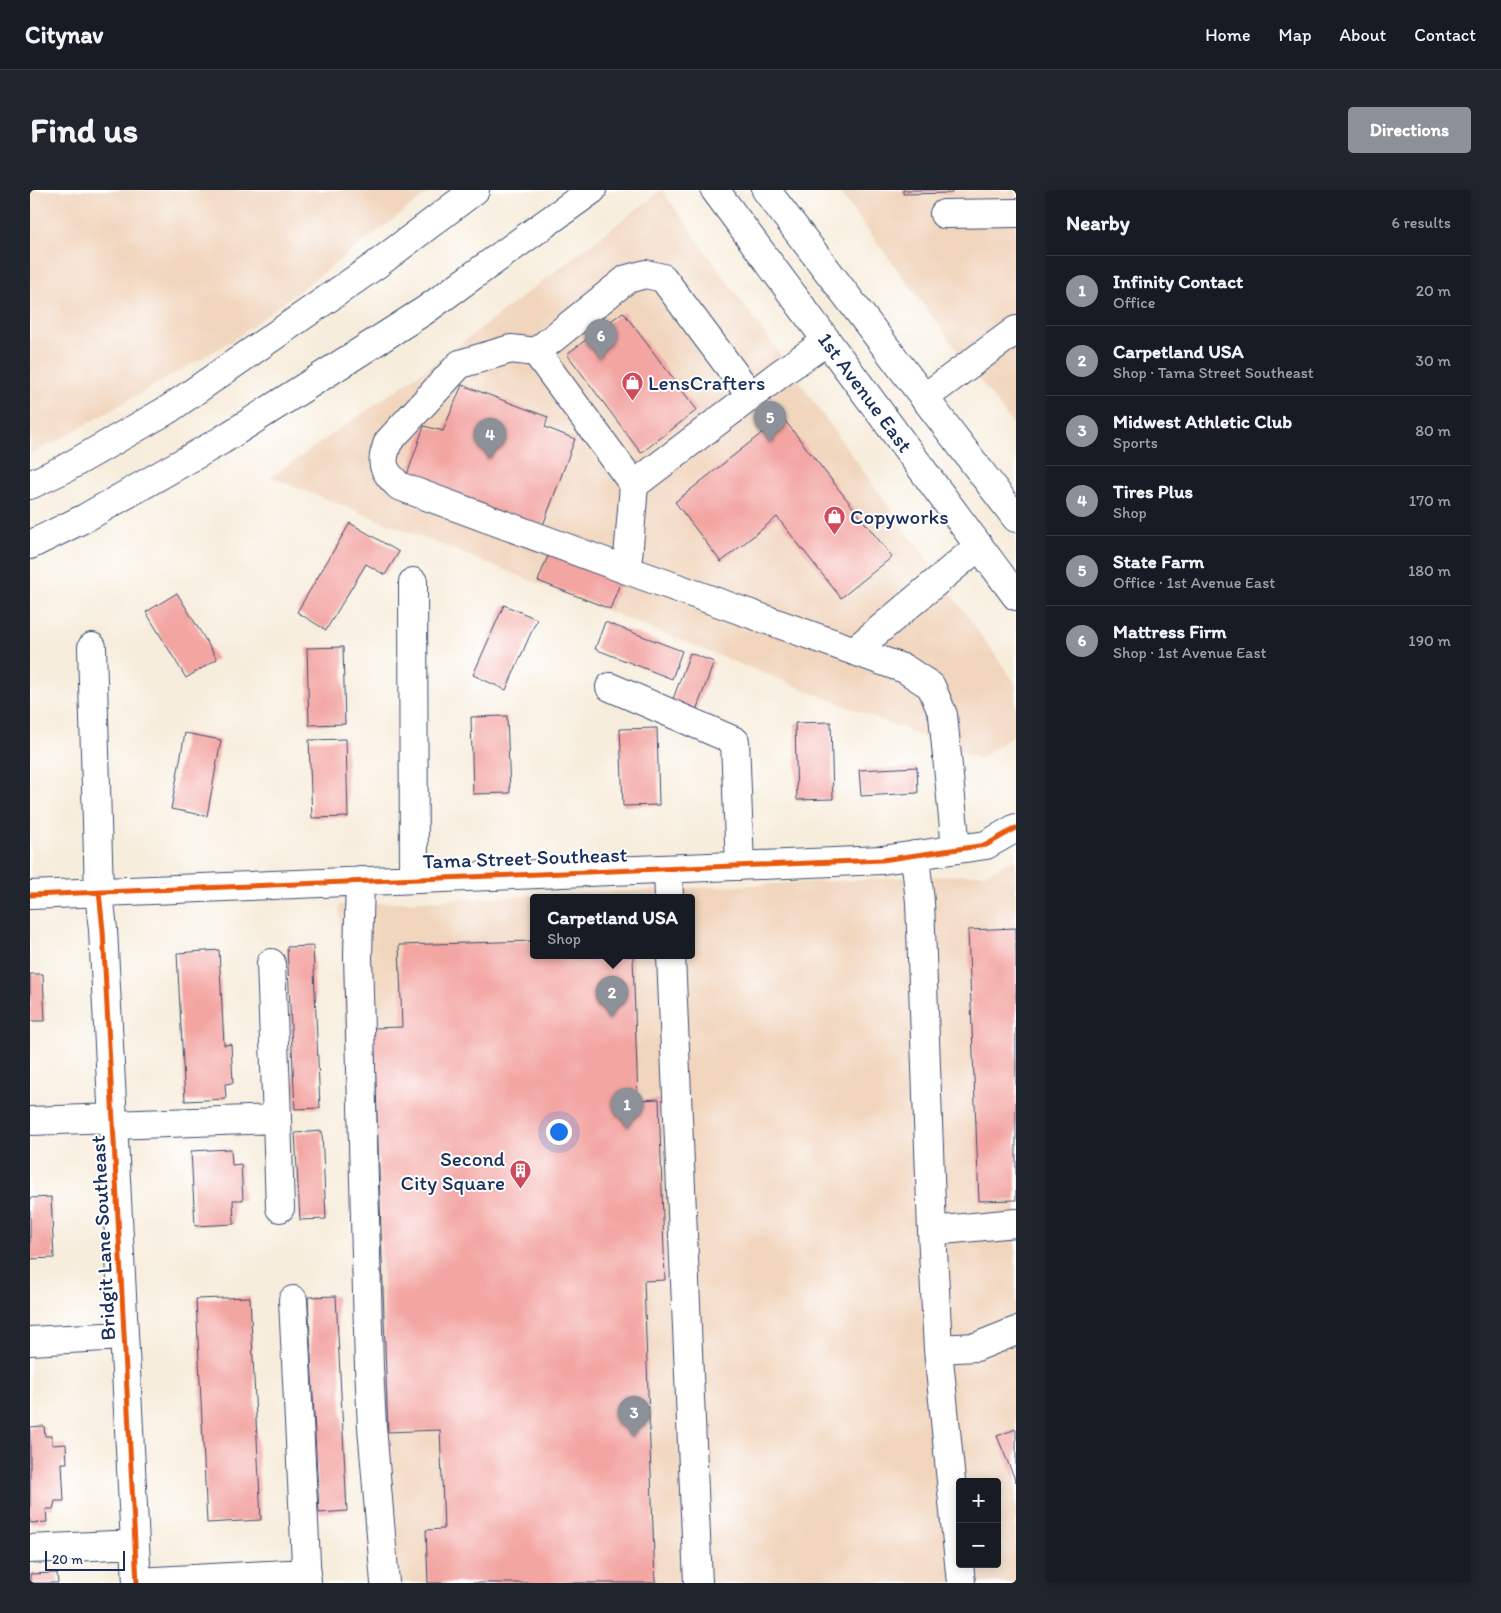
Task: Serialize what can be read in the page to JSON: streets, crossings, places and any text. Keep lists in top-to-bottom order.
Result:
{
  "streets": {
    "main road": ["1st Avenue East", "Tama Street Southeast", "Bridgit Lane Southeast"]
  },
  "crossings": [
    ["Tama Street Southeast", "Bridgit Lane Southeast"]
  ],
  "places": {
    "shop": ["LensCrafters", "Copyworks"],
    "building": ["Second City Square"]
  },
  "scale_bar": "20 m",
  "page": {
    "header": "Citynav",
    "nav": [
      "Home",
      "Map",
      "About",
      "Contact"
    ],
    "buttons": "Directions",
    "title": "Find us",
    "heading": ["Nearby", "6 results"],
    "list": [
      {
        "mark": "1",
        "name": "Infinity Contact",
        "note": "Office",
        "value": "20 m"
      },
      {
        "mark": "2",
        "name": "Carpetland USA",
        "note": "Shop · Tama Street Southeast",
        "value": "30 m"
      },
      {
        "mark": "3",
        "name": "Midwest Athletic Club",
        "note": "Sports",
        "value": "80 m"
      },
      {
        "mark": "4",
        "name": "Tires Plus",
        "note": "Shop",
        "value": "170 m"
      },
      {
        "mark": "5",
        "name": "State Farm",
        "note": "Office · 1st Avenue East",
        "value": "180 m"
      },
      {
        "mark": "6",
        "name": "Mattress Firm",
        "note": "Shop · 1st Avenue East",
        "value": "190 m"
      }
    ],
    "pins": [
      "6",
      "5",
      "4",
      "2",
      "1",
      "3"
    ],
    "popup": ["Carpetland USA", "Shop"],
    "map_buttons": ["+", "−"],
    "scale": "20 m"
  }
}
